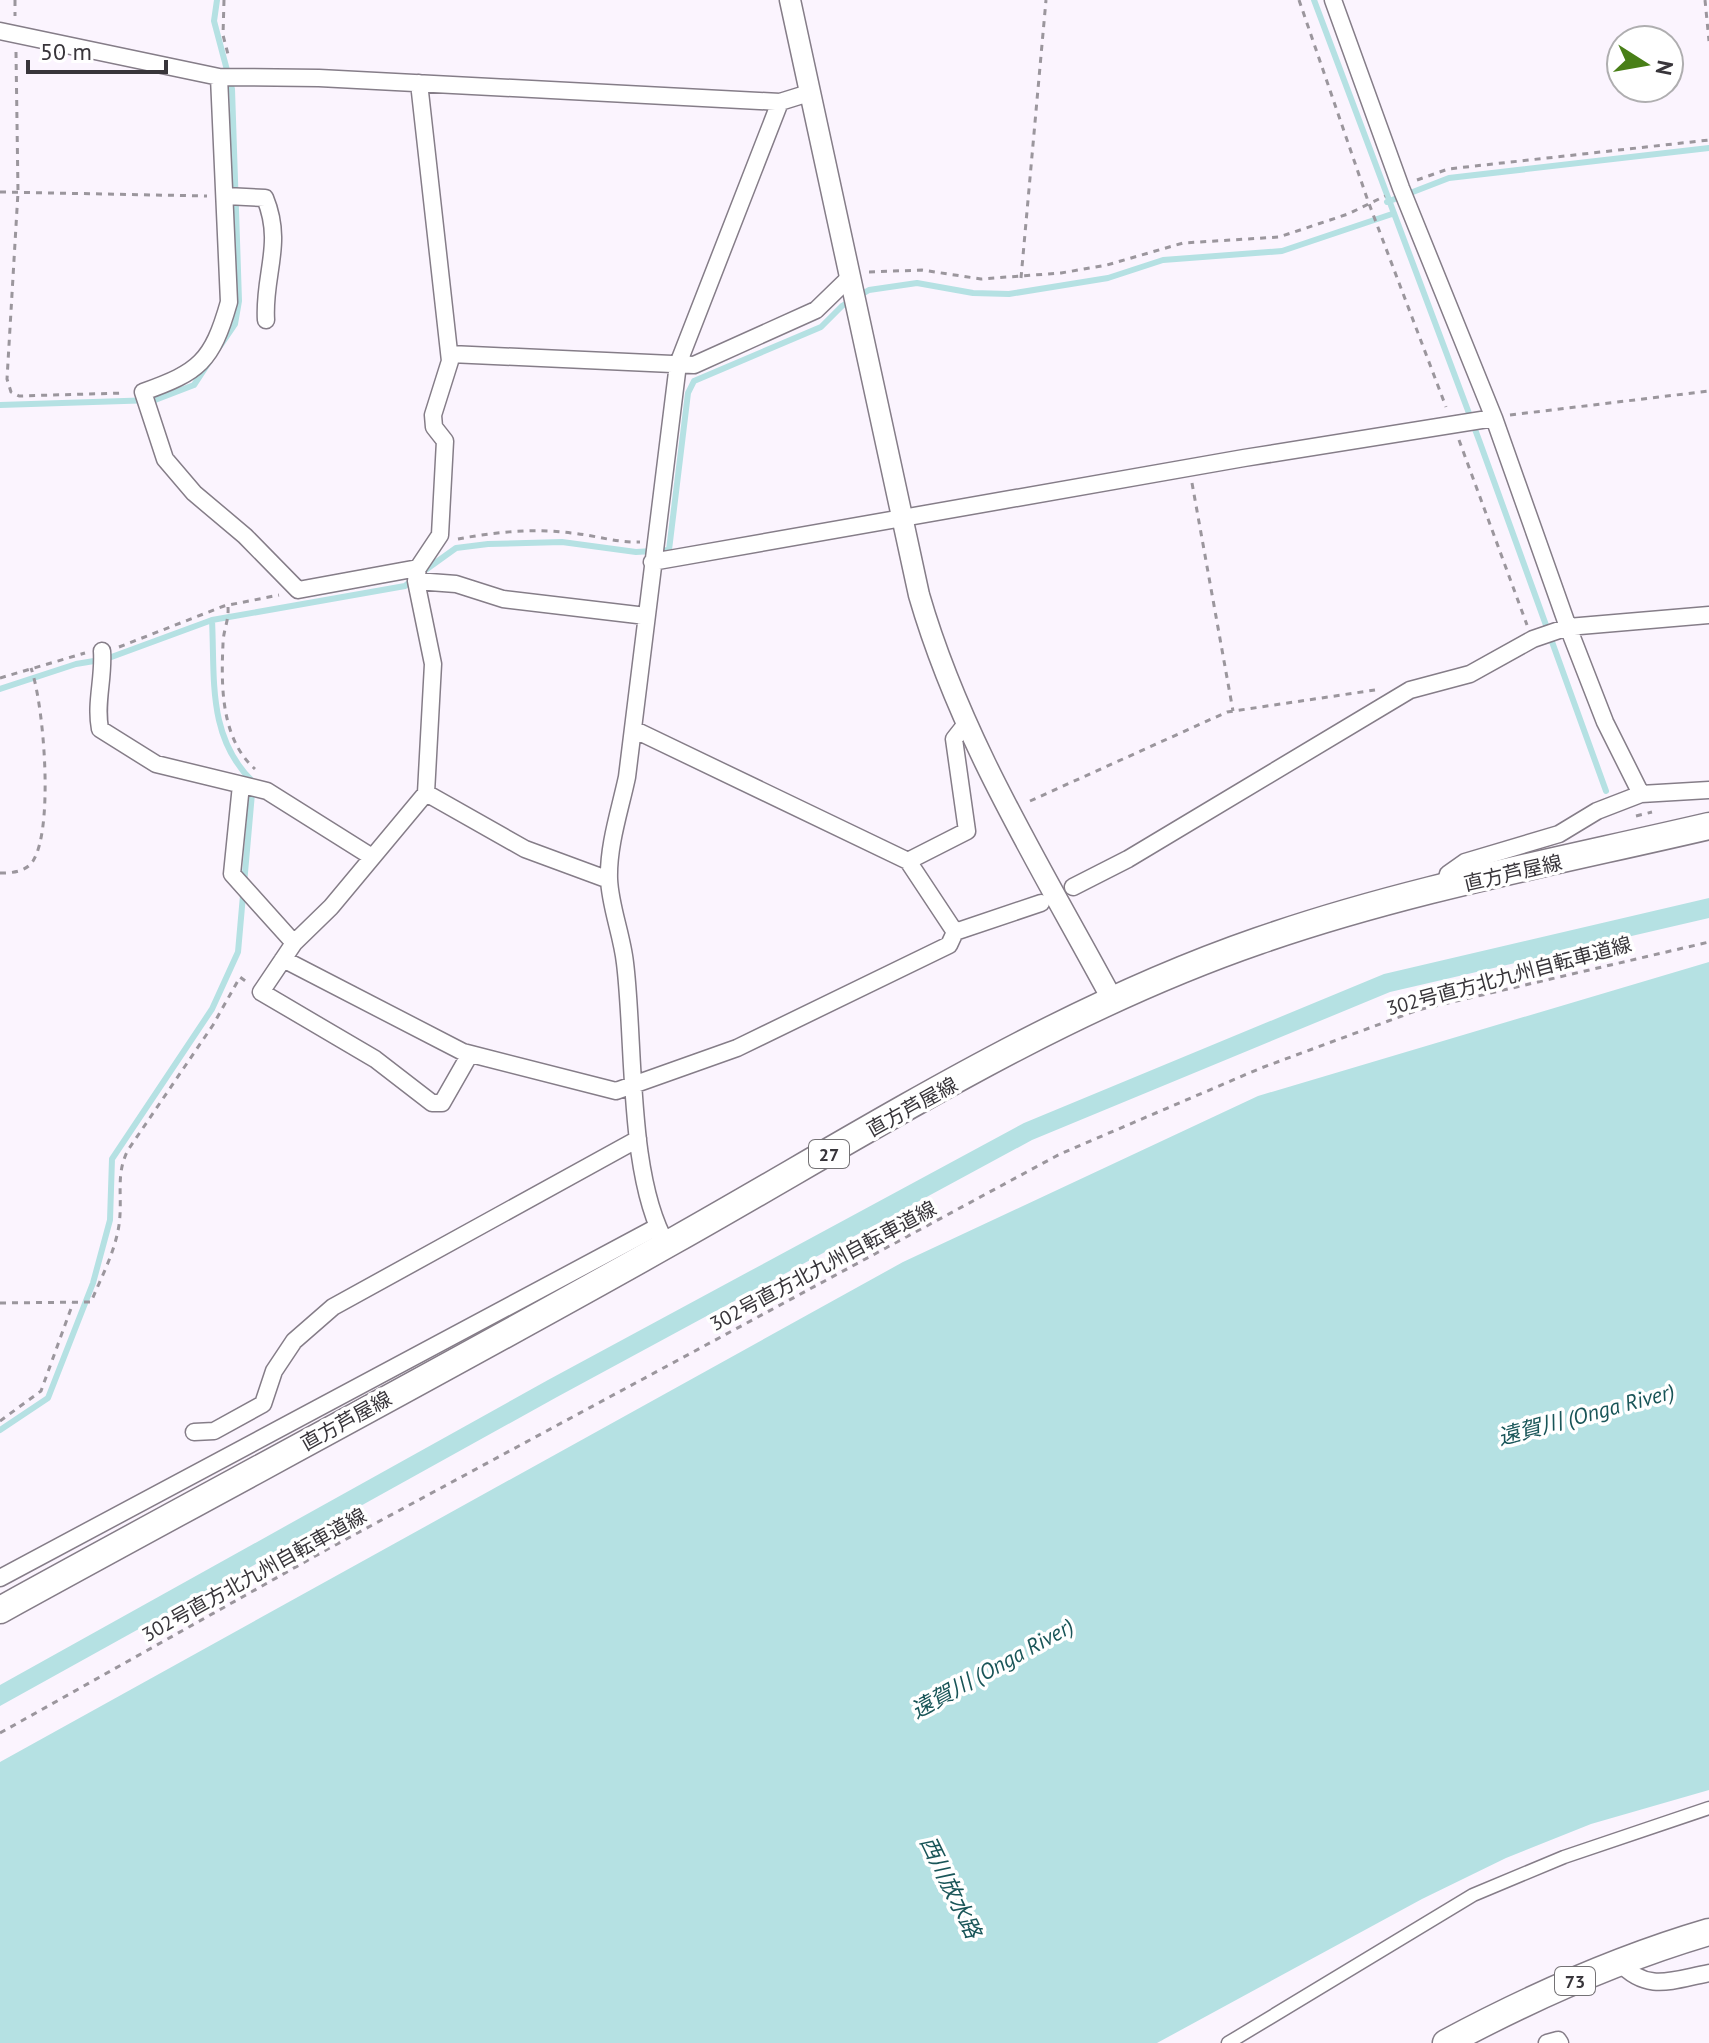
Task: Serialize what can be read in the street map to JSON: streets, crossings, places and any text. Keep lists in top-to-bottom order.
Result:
{
  "streets": {
    "main road": ["直方芦屋線", "27", "73"],
    "path": ["302号直方北九州自転車道線"]
  },
  "water": ["遠賀川 (Onga River)", "西川放水路"],
  "scale_bar": "50 m",
  "north": "right"
}
